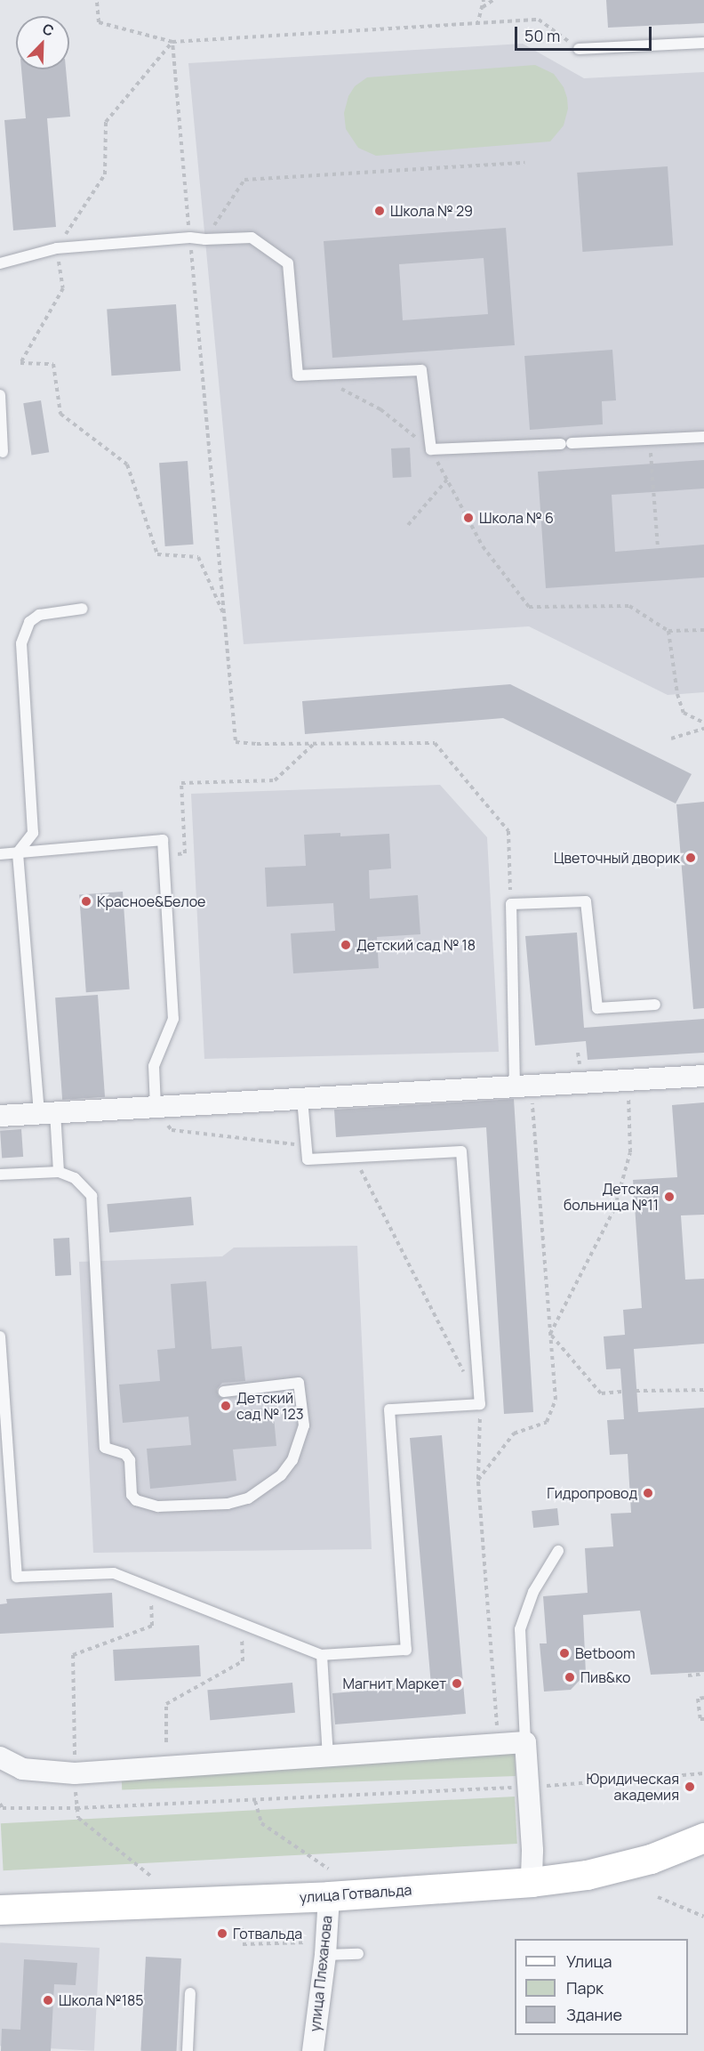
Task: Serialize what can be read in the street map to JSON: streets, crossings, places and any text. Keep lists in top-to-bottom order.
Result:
{
  "streets": {
    "main road": ["улица Готвальда"],
    "street": ["улица Плеханова"]
  },
  "crossings": [
    ["улица Готвальда", "улица Плеханова"]
  ],
  "places": [
    "Школа № 29",
    "Школа № 6",
    "Цветочный дворик",
    "Красное&Белое",
    "Детский сад № 18",
    "Детская больница №11",
    "Детский сад № 123",
    "Гидропровод",
    "Betboom",
    "Пив&ко",
    "Магнит Маркет",
    "Юридическая академия",
    "Готвальда",
    "Школа №185"
  ],
  "legend": ["Улица", "Парк", "Здание"],
  "scale_bar": "50 m",
  "north": "top right"
}
